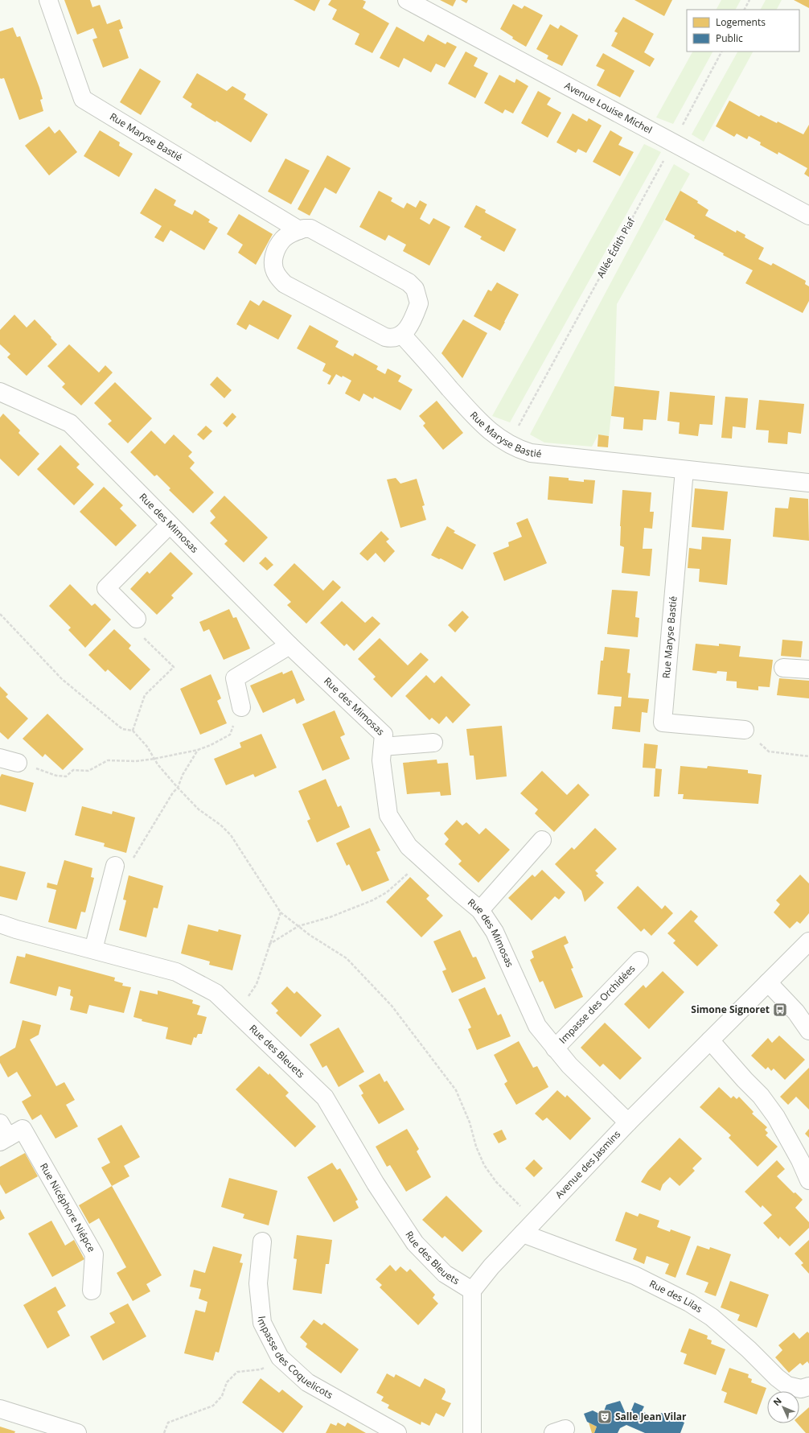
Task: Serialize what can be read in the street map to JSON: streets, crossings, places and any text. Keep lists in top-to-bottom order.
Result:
{
  "streets": {
    "street": [
      "Avenue Louise Michel",
      "Rue Maryse Bastié",
      "Rue des Mimosas",
      "Impasse des Orchidées",
      "Rue des Bleuets",
      "Avenue des Jasmins",
      "Rue Nicéphore Niépce",
      "Rue des Lilas",
      "Impasse des Coquelicots"
    ],
    "path": ["Allée Édith Piaf"]
  },
  "crossings": [
    ["Avenue Louise Michel", "Allée Édith Piaf"],
    ["Rue Maryse Bastié", "Allée Édith Piaf"],
    ["Rue des Mimosas", "Impasse des Orchidées"],
    ["Rue des Mimosas", "Avenue des Jasmins"],
    ["Rue des Bleuets", "Avenue des Jasmins"],
    ["Avenue des Jasmins", "Rue des Lilas"]
  ],
  "places": {
    "bus stop": ["Simone Signoret"],
    "theatre": ["Salle Jean Vilar"]
  },
  "legend": ["Logements", "Public"],
  "north": "top left"
}
